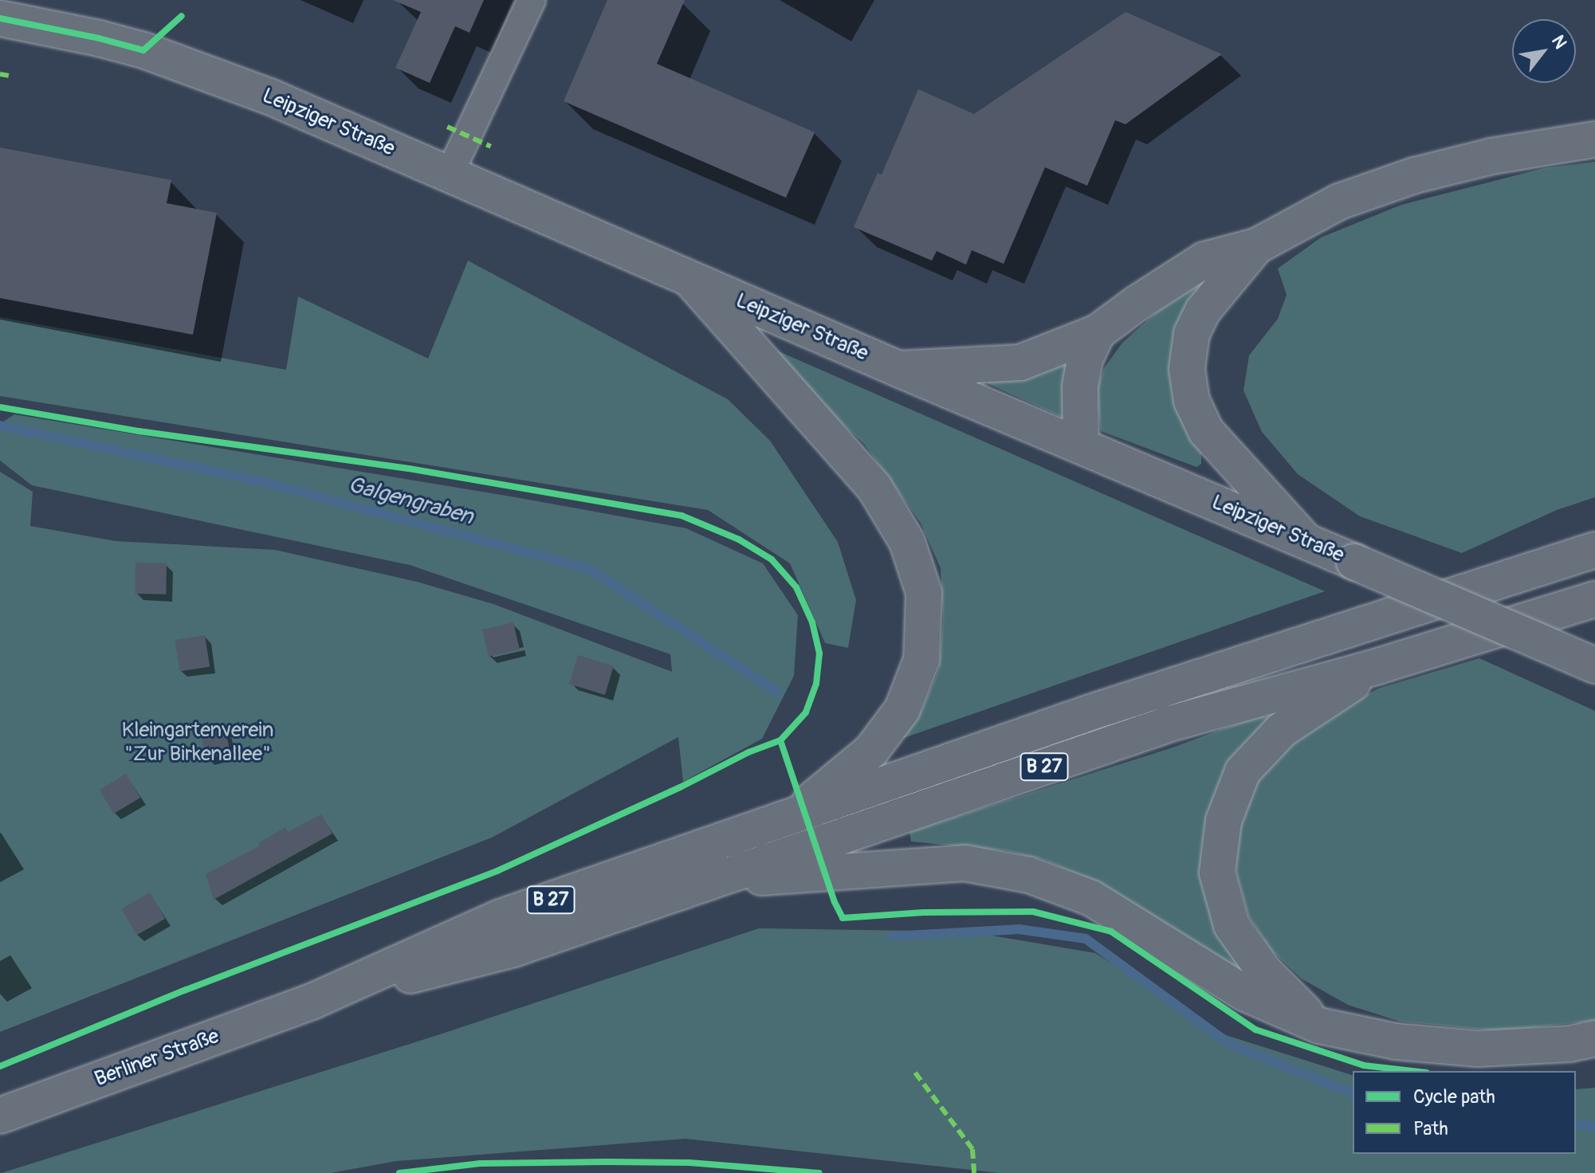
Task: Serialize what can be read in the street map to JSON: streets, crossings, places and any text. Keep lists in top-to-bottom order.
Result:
{
  "streets": {
    "main road": ["Leipziger Straße", "B 27", "Berliner Straße"]
  },
  "crossings": [
    ["B 27", "Berliner Straße"]
  ],
  "water": ["Galgengraben"],
  "parks": ["Kleingartenverein \"Zur Birkenallee\""],
  "legend": ["Cycle path", "Path"],
  "north": "top right"
}
